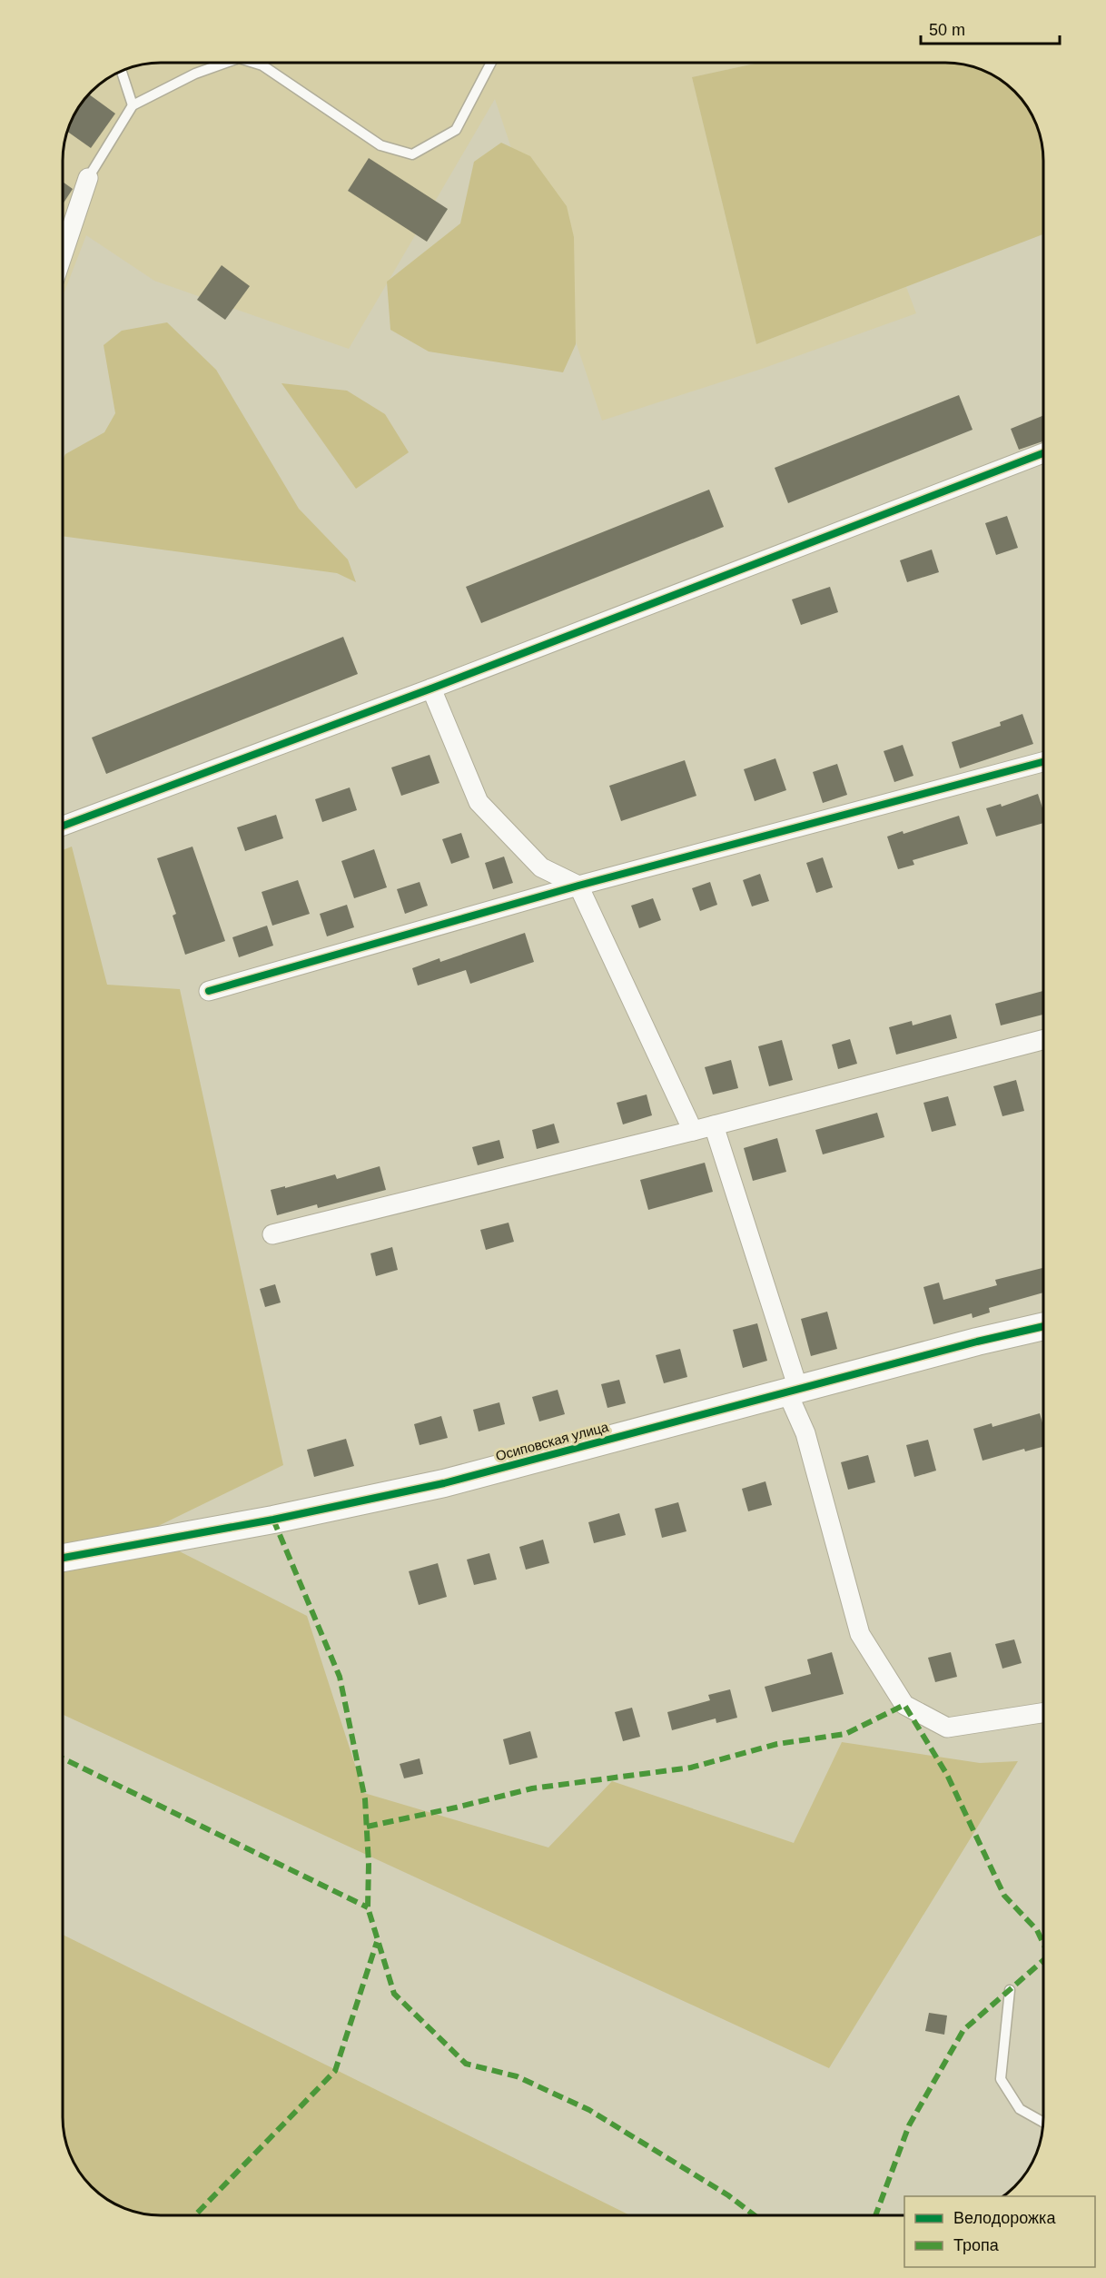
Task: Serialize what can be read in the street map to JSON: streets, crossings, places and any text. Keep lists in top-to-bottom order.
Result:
{
  "streets": {
    "street": ["Осиповская улица"]
  },
  "legend": ["Велодорожка", "Тропа"],
  "scale_bar": "50 m"
}
